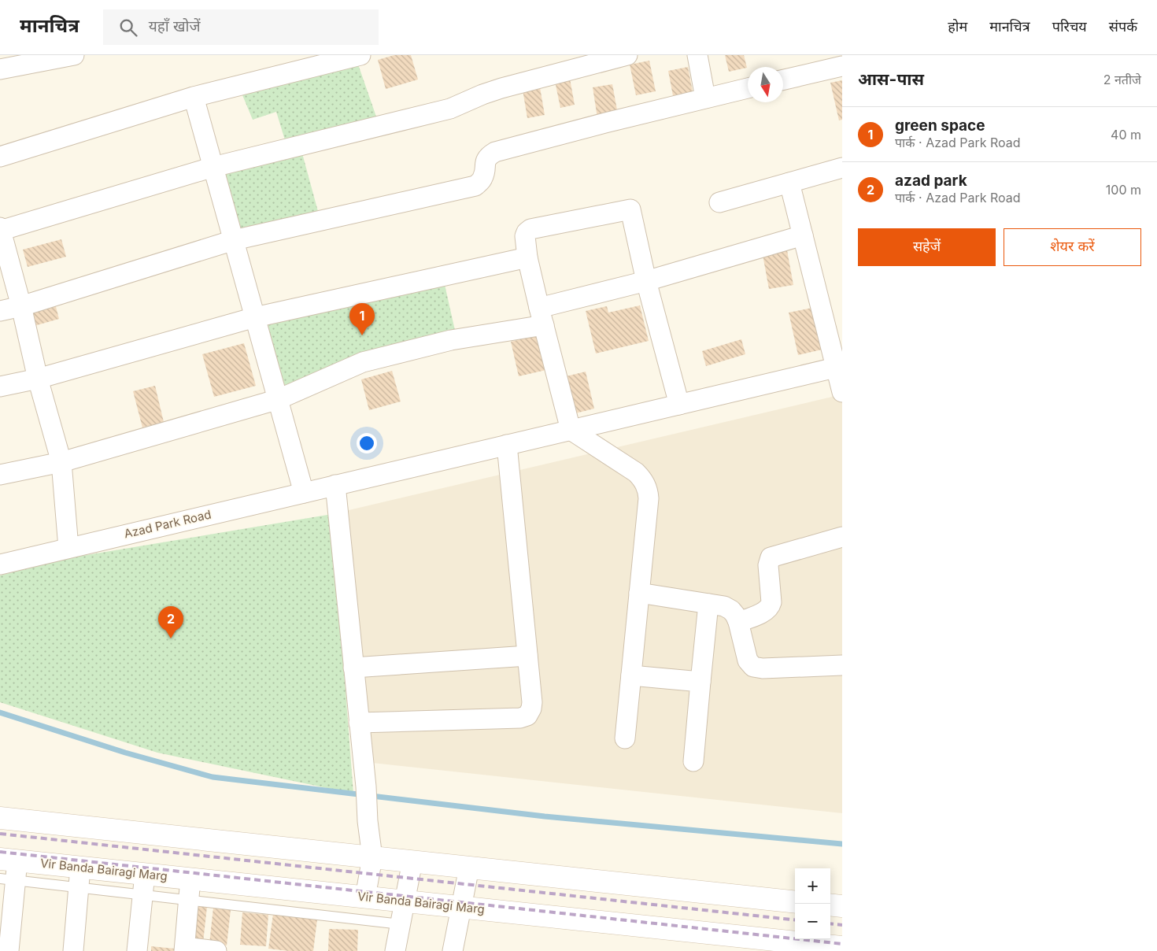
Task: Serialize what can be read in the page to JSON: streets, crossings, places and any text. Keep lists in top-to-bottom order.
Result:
{
  "streets": {
    "main road": ["Vir Banda Bairagi Marg"],
    "street": ["Azad Park Road"]
  },
  "north": "bottom",
  "page": {
    "header": "मानचित्र",
    "search": "यहाँ खोजें",
    "nav": [
      "होम",
      "मानचित्र",
      "परिचय",
      "संपर्क"
    ],
    "heading": ["आस-पास", "2 नतीजे"],
    "list": [
      {
        "mark": "1",
        "name": "green space",
        "note": "पार्क · Azad Park Road",
        "value": "40 m"
      },
      {
        "mark": "2",
        "name": "azad park",
        "note": "पार्क · Azad Park Road",
        "value": "100 m"
      }
    ],
    "buttons": ["सहेजें", "शेयर करें"],
    "pins": ["1", "2"],
    "map_buttons": ["+", "−"]
  }
}
